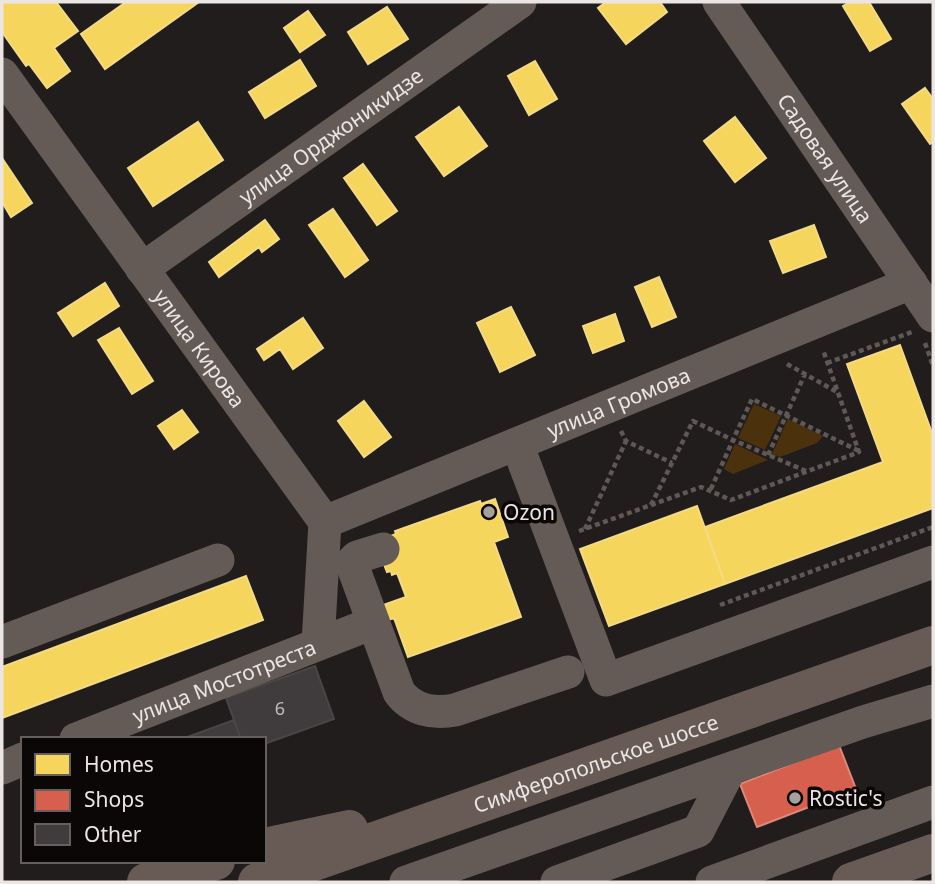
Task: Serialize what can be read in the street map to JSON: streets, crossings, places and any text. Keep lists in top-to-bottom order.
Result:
{
  "streets": {
    "main road": ["Симферопольское шоссе"],
    "street": [
      "улица Орджоникидзе",
      "Садовая улица",
      "улица Кирова",
      "улица Громова",
      "улица Мостотреста"
    ]
  },
  "crossings": [
    ["улица Орджоникидзе", "улица Кирова"],
    ["Садовая улица", "улица Громова"],
    ["улица Кирова", "улица Громова"]
  ],
  "places": ["Ozon", "Rostic's"],
  "house_numbers": ["6"],
  "legend": ["Homes", "Shops", "Other"]
}
